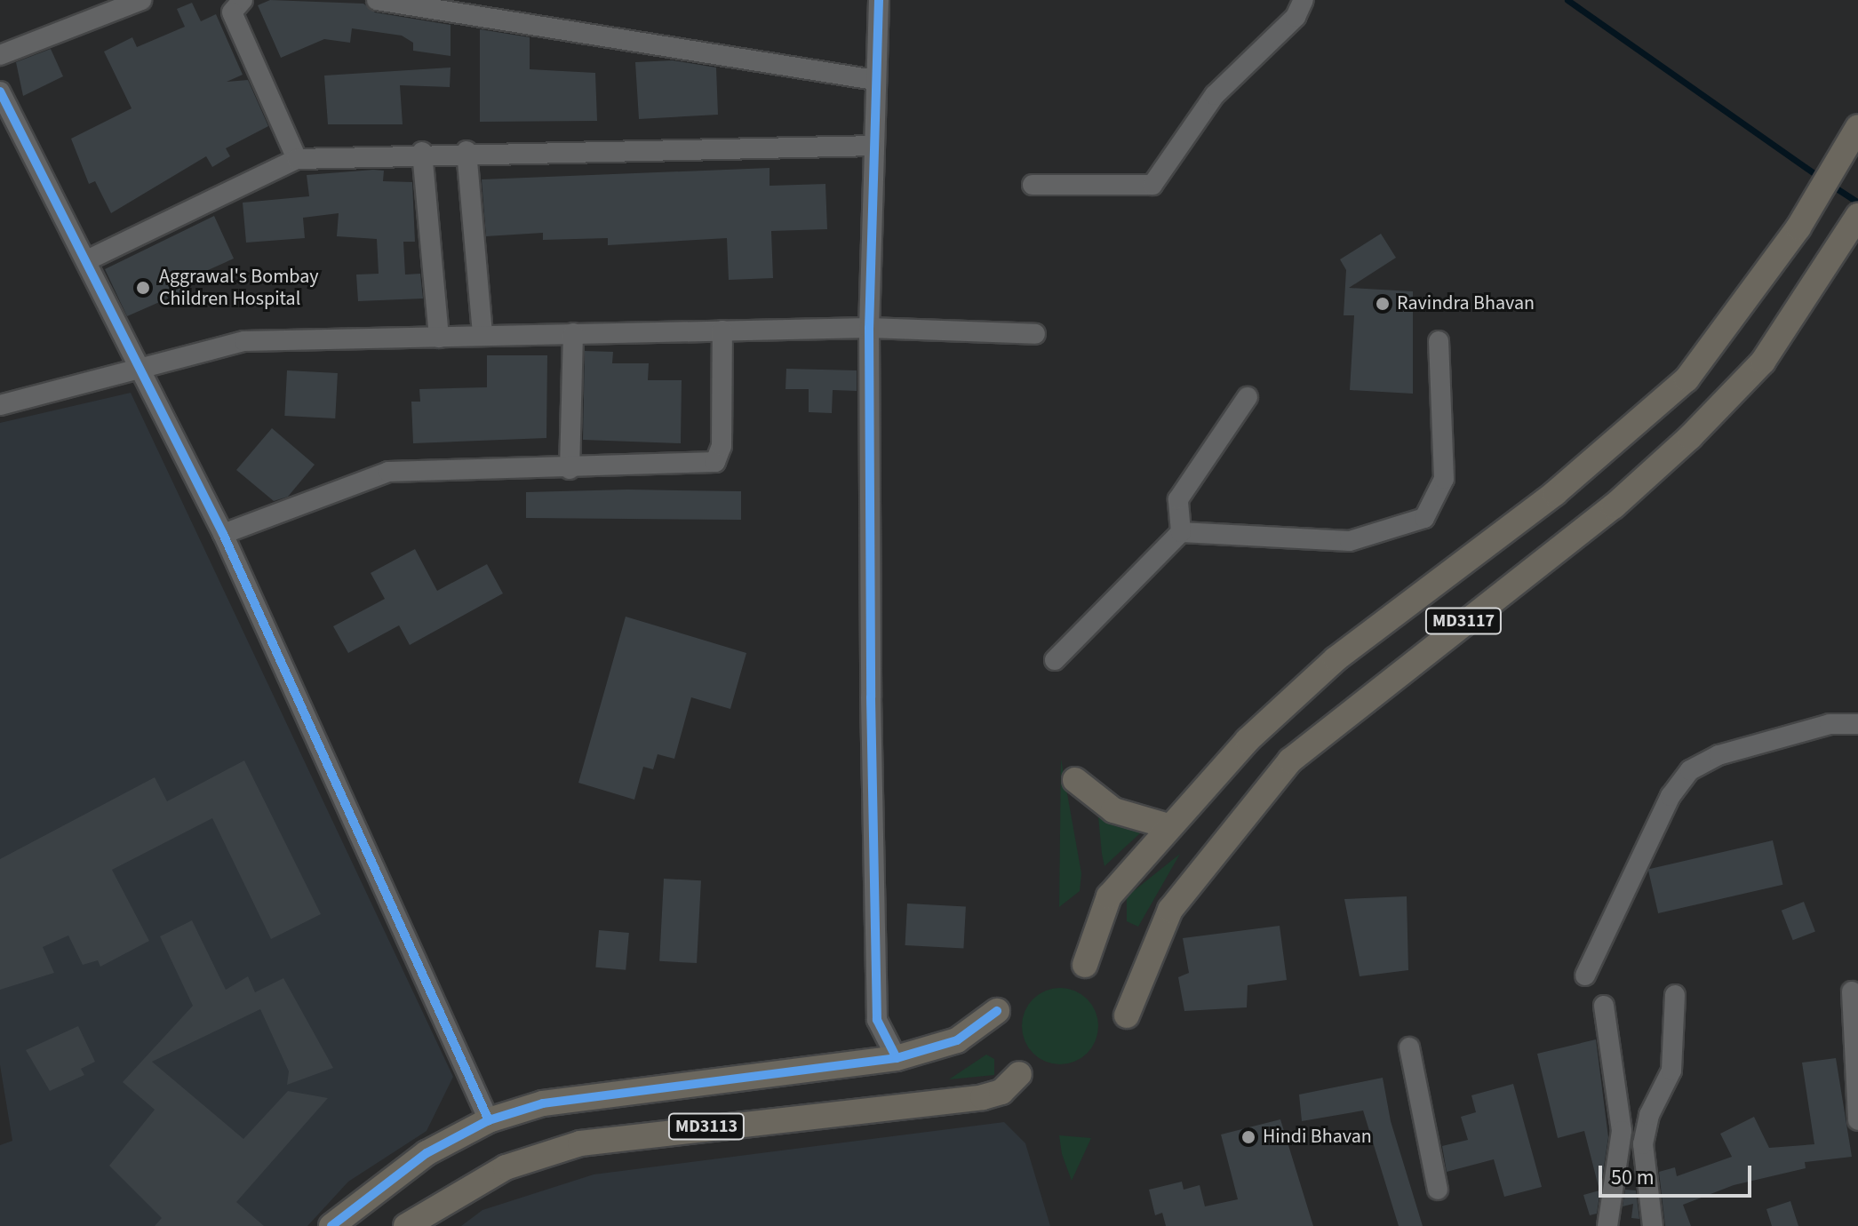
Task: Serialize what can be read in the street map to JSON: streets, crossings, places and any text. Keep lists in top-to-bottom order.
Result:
{
  "streets": {
    "main road": ["MD3117", "MD3113"]
  },
  "places": ["Aggrawal's Bombay Children Hospital", "Ravindra Bhavan", "Hindi Bhavan"],
  "scale_bar": "50 m"
}
